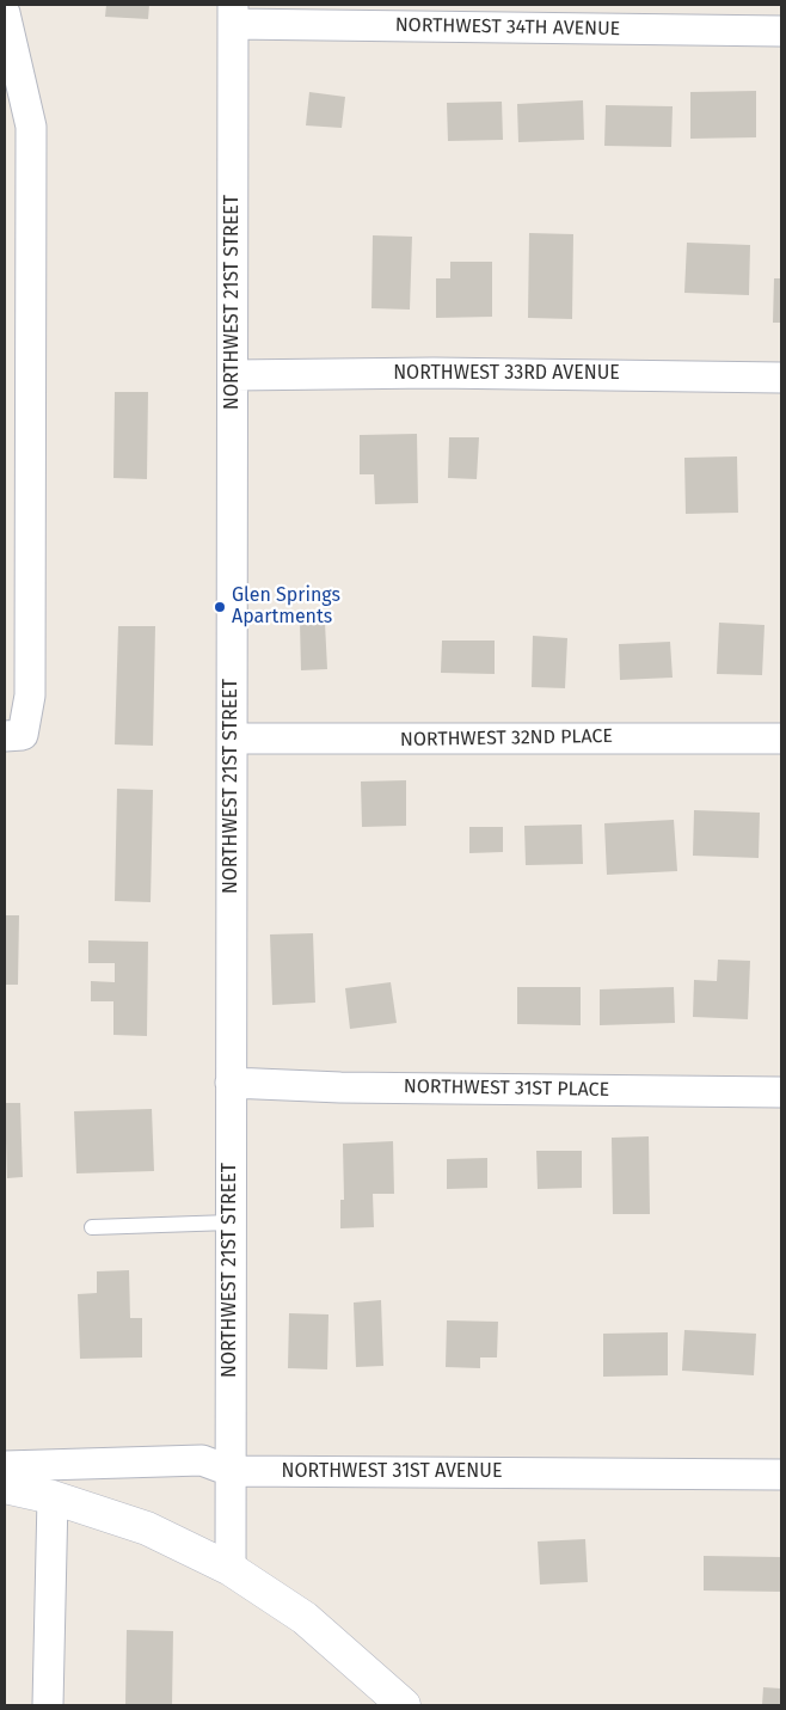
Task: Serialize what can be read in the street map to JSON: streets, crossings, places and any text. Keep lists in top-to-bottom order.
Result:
{
  "streets": {
    "street": [
      "NORTHWEST 34TH AVENUE",
      "NORTHWEST 21ST STREET",
      "NORTHWEST 33RD AVENUE",
      "NORTHWEST 32ND PLACE",
      "NORTHWEST 31ST PLACE",
      "NORTHWEST 31ST AVENUE"
    ]
  },
  "crossings": [
    ["NORTHWEST 34TH AVENUE", "NORTHWEST 21ST STREET"],
    ["NORTHWEST 21ST STREET", "NORTHWEST 33RD AVENUE"],
    ["NORTHWEST 21ST STREET", "NORTHWEST 32ND PLACE"],
    ["NORTHWEST 21ST STREET", "NORTHWEST 31ST PLACE"],
    ["NORTHWEST 21ST STREET", "NORTHWEST 31ST AVENUE"]
  ],
  "places": ["Glen Springs Apartments"]
}
